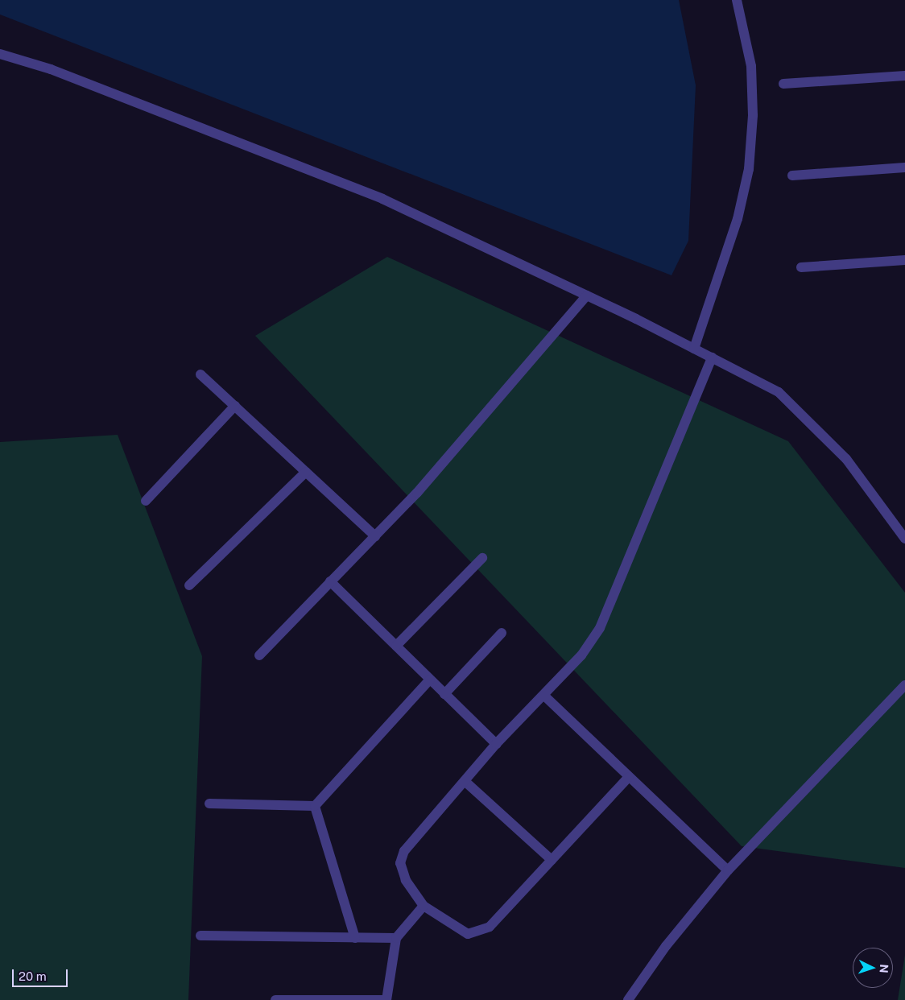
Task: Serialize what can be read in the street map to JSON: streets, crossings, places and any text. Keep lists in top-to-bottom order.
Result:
{
  "scale_bar": "20 m",
  "north": "right"
}
